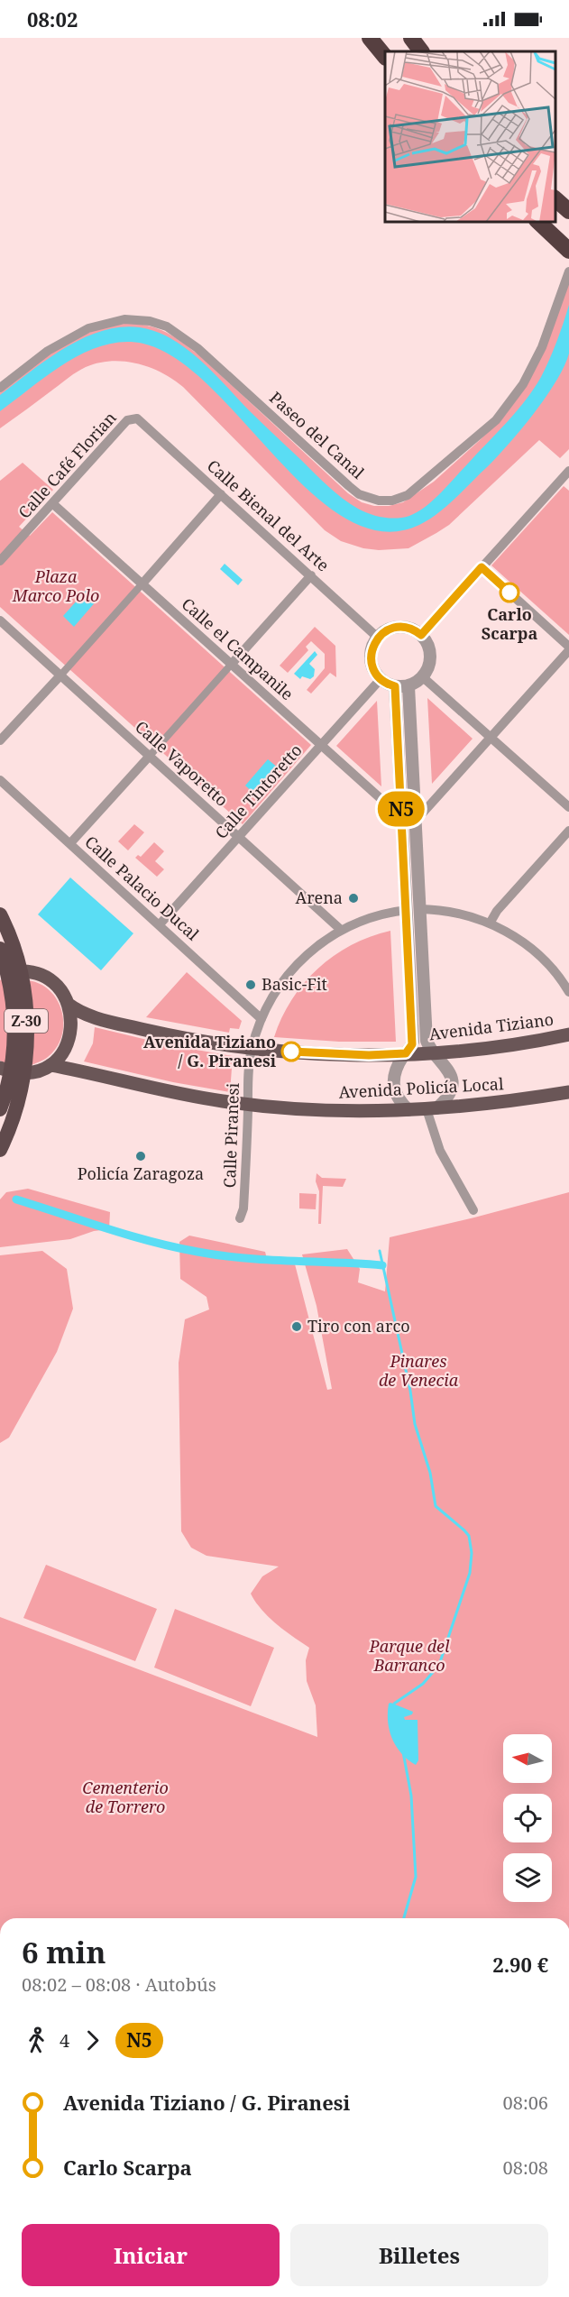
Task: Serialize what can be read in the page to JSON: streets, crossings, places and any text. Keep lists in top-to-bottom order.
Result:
{
  "streets": {
    "highway": ["Z-30"],
    "main road": ["Avenida Tiziano", "Avenida Policía Local"],
    "street": [
      "Paseo del Canal",
      "Calle Café Florian",
      "Calle Bienal del Arte",
      "Calle el Campanile",
      "Calle Vaporetto",
      "Calle Tintoretto",
      "Calle Palacio Ducal",
      "Calle Piranesi"
    ]
  },
  "crossings": [
    ["Calle Café Florian", "Calle Bienal del Arte"],
    ["Calle Café Florian", "Calle el Campanile"],
    ["Calle Bienal del Arte", "Calle Tintoretto"],
    ["Calle el Campanile", "Calle Tintoretto"],
    ["Calle Vaporetto", "Calle Tintoretto"],
    ["Calle Vaporetto", "Calle Piranesi"],
    ["Calle Tintoretto", "Calle Palacio Ducal"],
    ["Calle Palacio Ducal", "Calle Piranesi"],
    ["Z-30", "Avenida Tiziano"],
    ["Z-30", "Avenida Policía Local"],
    ["Avenida Tiziano", "Avenida Policía Local"],
    ["Avenida Tiziano", "Calle Piranesi"],
    ["Avenida Policía Local", "Calle Piranesi"]
  ],
  "parks": [
    "Plaza Marco Polo",
    "Pinares de Venecia",
    "Parque del Barranco",
    "Cementerio de Torrero"
  ],
  "places": [
    "Carlo Scarpa",
    "Arena",
    "Basic-Fit",
    "Avenida Tiziano / G. Piranesi",
    "Policía Zaragoza",
    "Tiro con arco"
  ],
  "lines": ["bus line N5"],
  "north": "left",
  "page": {
    "status": "08:02",
    "on_map": "N5",
    "heading": ["6 min", "08:02 – 08:08 · Autobús", "2.90 €"],
    "legs": ["4", "N5"],
    "list": [
      {
        "name": "Avenida Tiziano / G. Piranesi",
        "value": "08:06"
      },
      {
        "name": "Carlo Scarpa",
        "value": "08:08"
      }
    ],
    "buttons": ["Iniciar", "Billetes"]
  }
}
